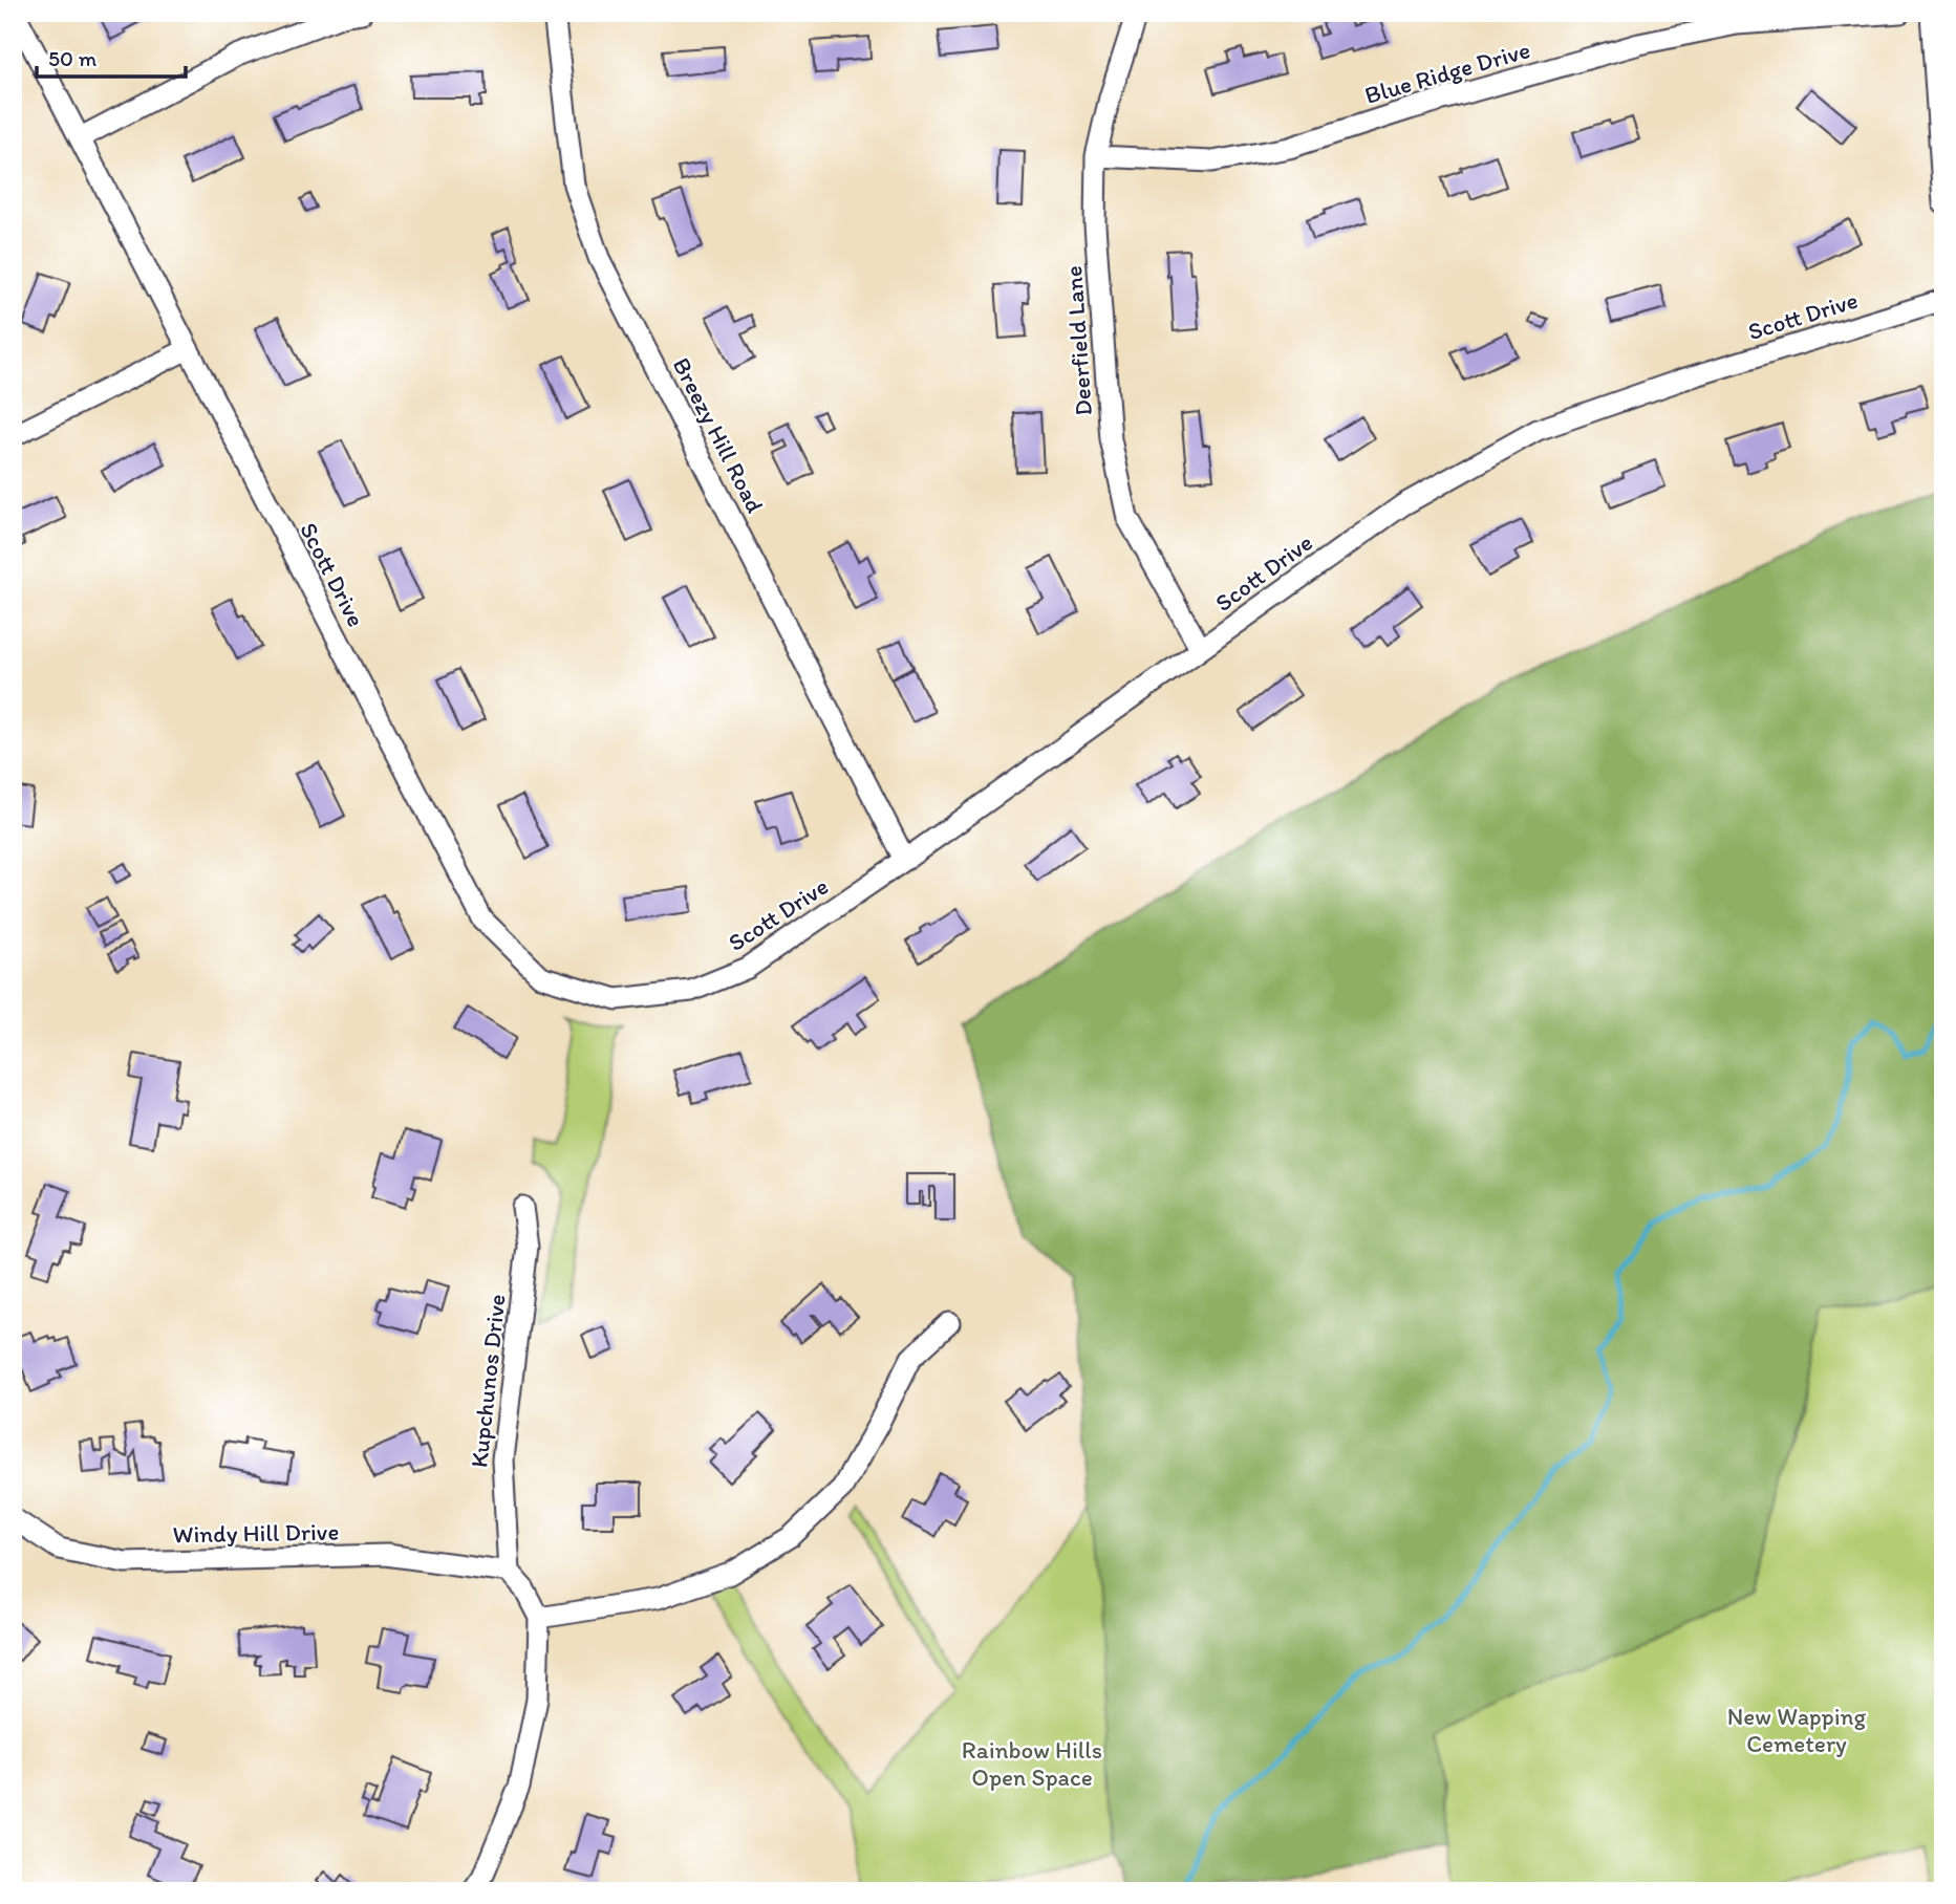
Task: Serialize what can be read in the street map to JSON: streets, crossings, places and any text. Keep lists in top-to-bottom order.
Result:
{
  "streets": {
    "street": [
      "Blue Ridge Drive",
      "Scott Drive",
      "Deerfield Lane",
      "Breezy Hill Road",
      "Kupchunos Drive",
      "Windy Hill Drive"
    ]
  },
  "crossings": [
    ["Blue Ridge Drive", "Deerfield Lane"],
    ["Scott Drive", "Deerfield Lane"],
    ["Scott Drive", "Breezy Hill Road"],
    ["Kupchunos Drive", "Windy Hill Drive"]
  ],
  "parks": ["New Wapping Cemetery", "Rainbow Hills Open Space"],
  "scale_bar": "50 m"
}
